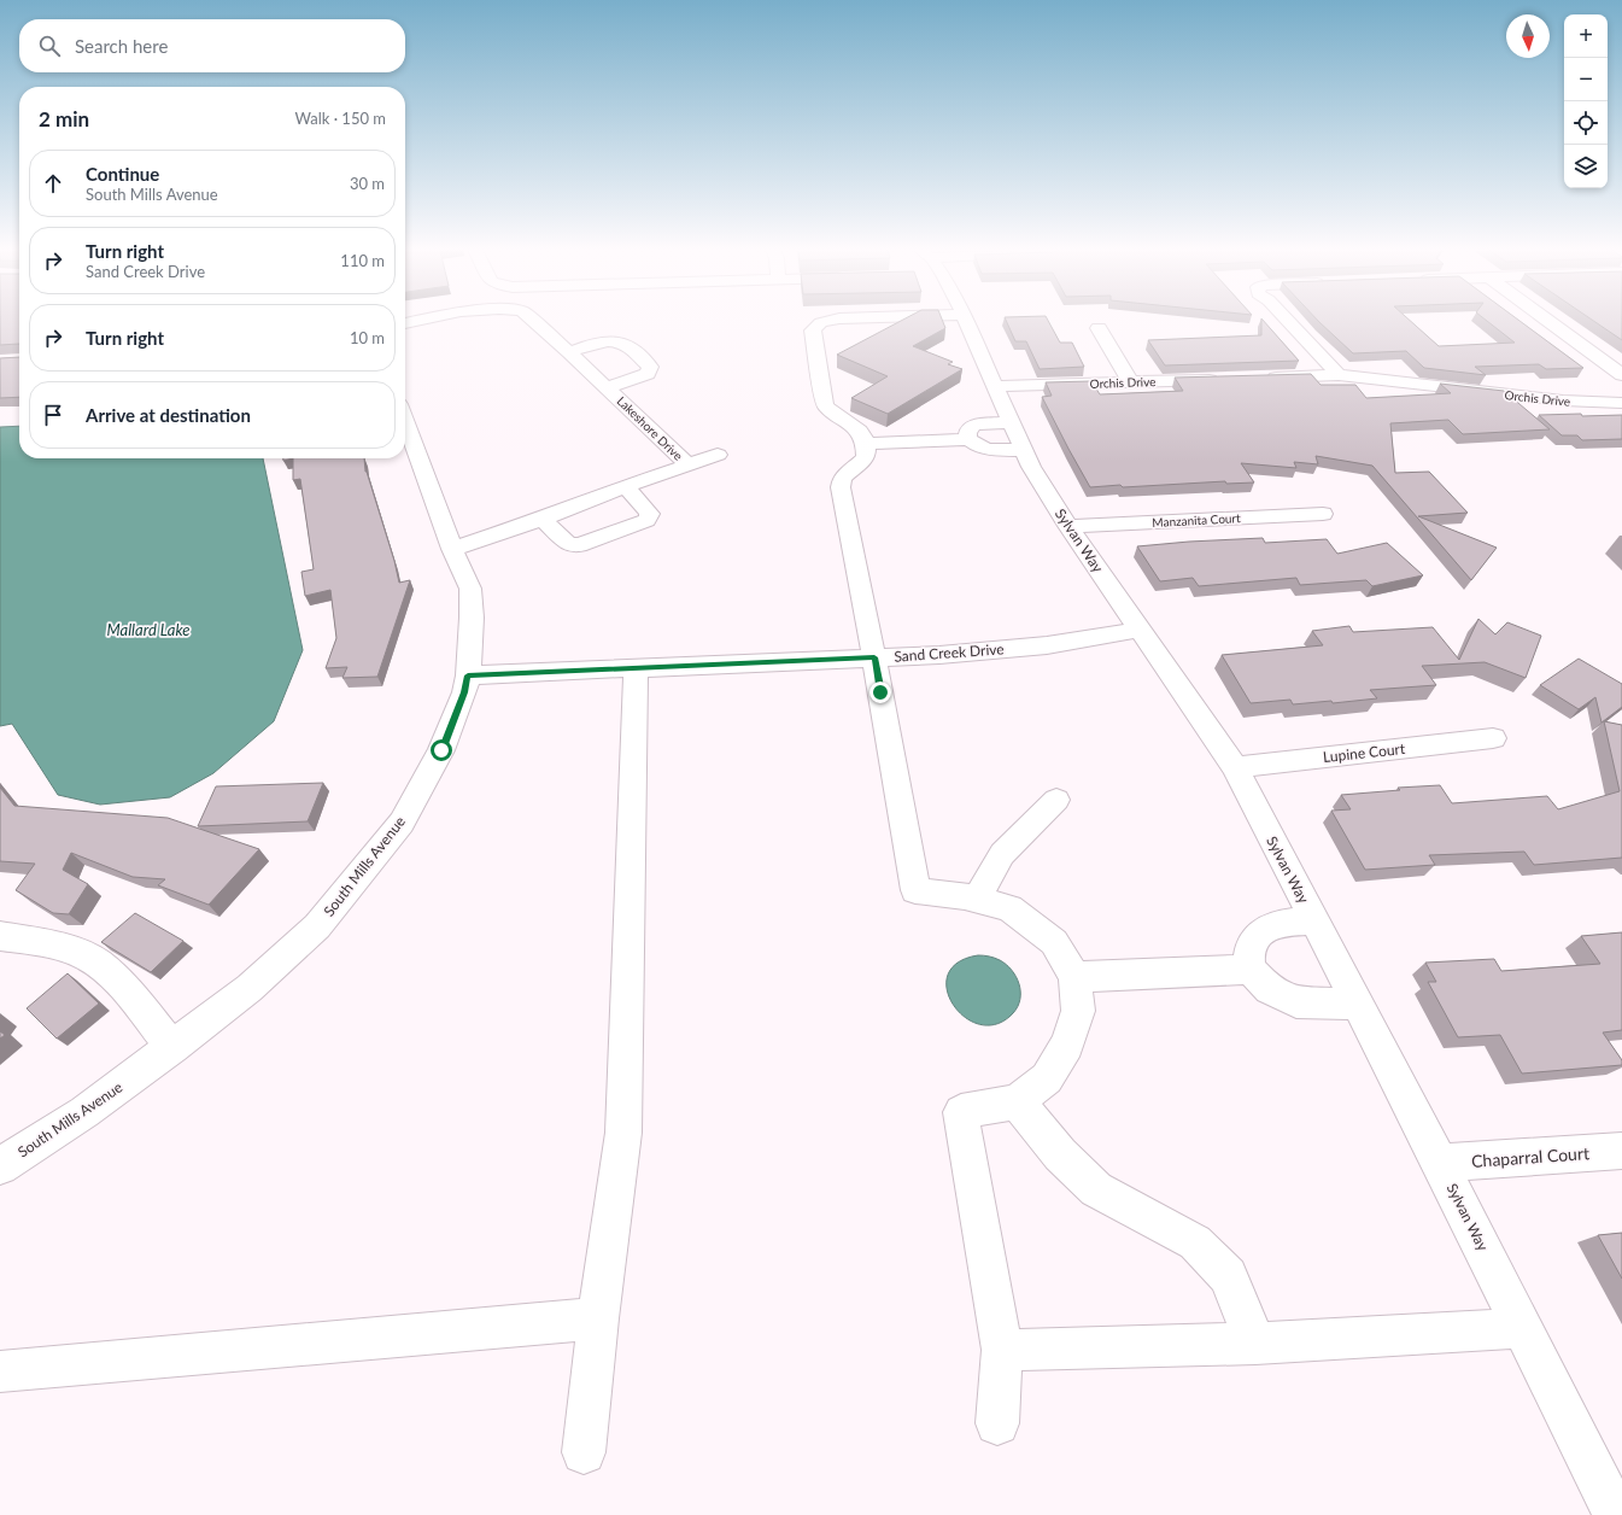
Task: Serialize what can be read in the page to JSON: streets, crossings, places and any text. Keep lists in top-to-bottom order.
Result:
{
  "streets": {
    "street": [
      "Orchis Drive",
      "Lakeshore Drive",
      "Manzanita Court",
      "Sylvan Way",
      "Sand Creek Drive",
      "Lupine Court",
      "South Mills Avenue",
      "Chaparral Court"
    ]
  },
  "crossings": [
    ["Orchis Drive", "Sylvan Way"],
    ["Lakeshore Drive", "South Mills Avenue"],
    ["Manzanita Court", "Sylvan Way"],
    ["Sylvan Way", "Sand Creek Drive"],
    ["Sylvan Way", "Lupine Court"],
    ["Sylvan Way", "Chaparral Court"],
    ["Sand Creek Drive", "South Mills Avenue"]
  ],
  "water": ["Mallard Lake"],
  "north": "bottom",
  "page": {
    "map_buttons": ["+", "−"],
    "search": "Search here",
    "heading": ["2 min", "Walk · 150 m"],
    "list": [
      ["Continue", "South Mills Avenue", "30 m"],
      ["Turn right", "Sand Creek Drive", "110 m"],
      ["Turn right", "10 m"],
      "Arrive at destination"
    ]
  }
}
